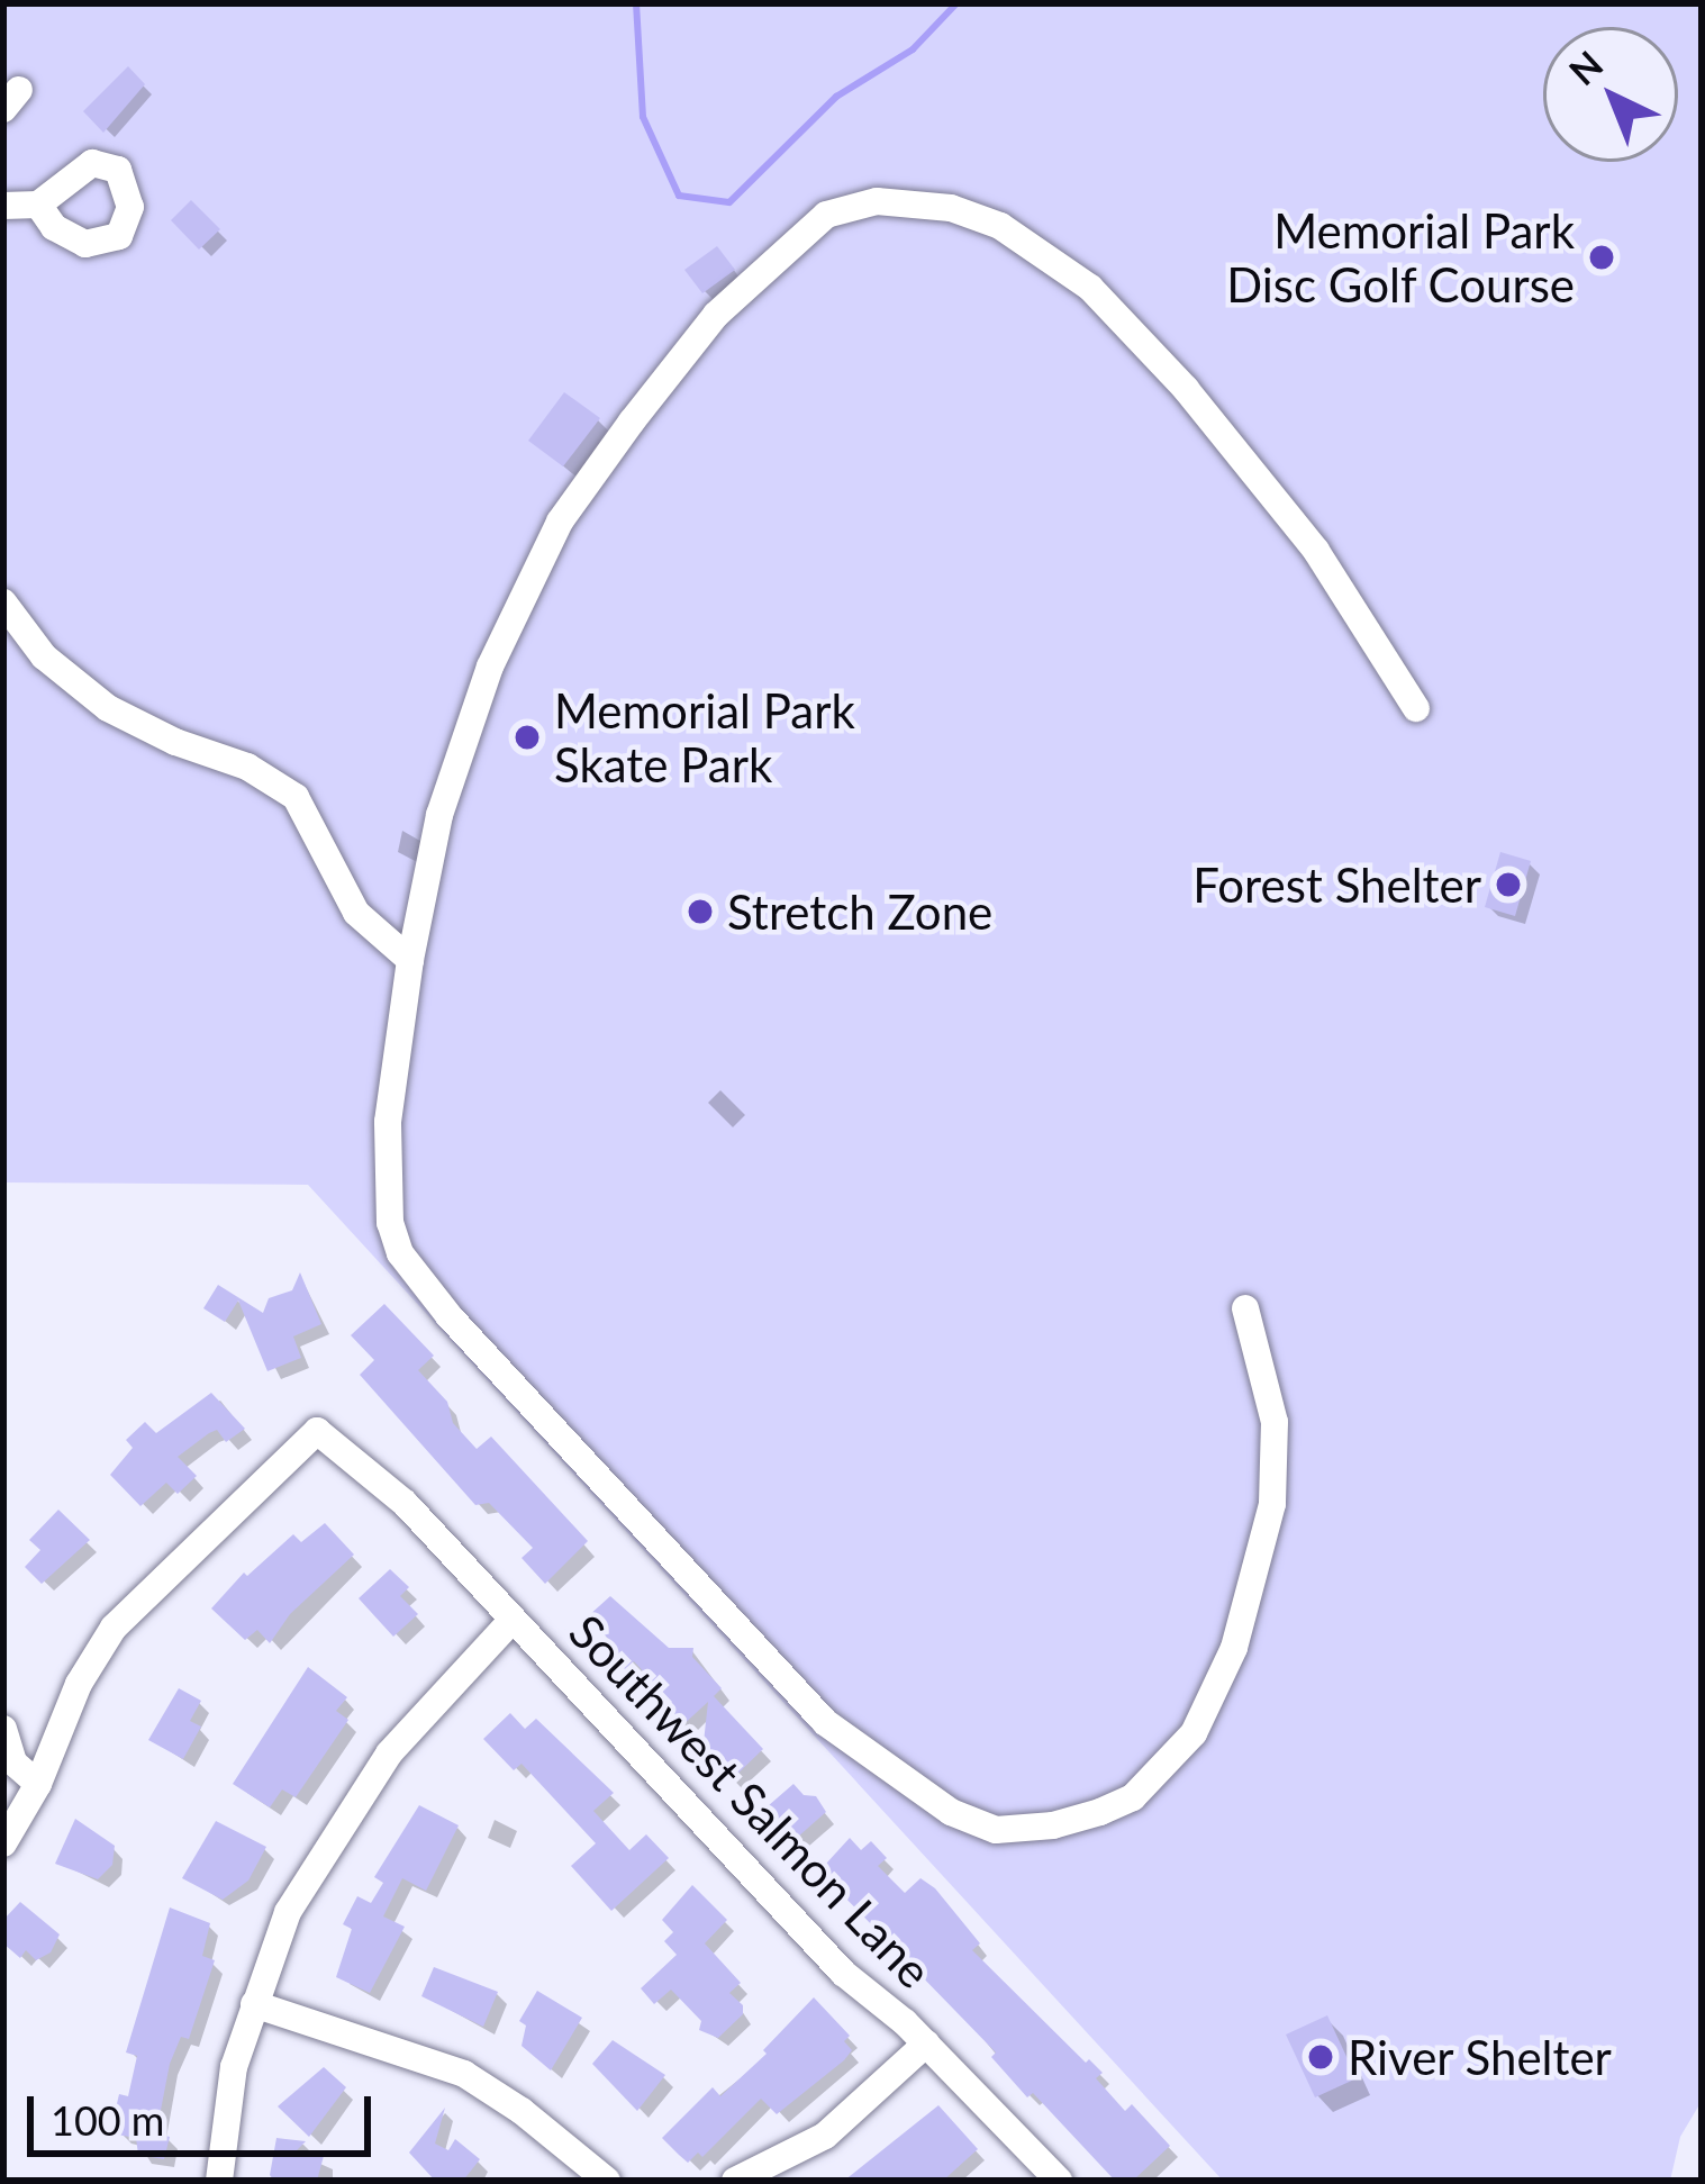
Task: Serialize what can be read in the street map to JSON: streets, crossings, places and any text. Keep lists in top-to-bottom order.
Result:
{
  "streets": {
    "street": ["Southwest Salmon Lane"]
  },
  "places": [
    "Memorial Park Disc Golf Course",
    "Memorial Park Skate Park",
    "Forest Shelter",
    "Stretch Zone",
    "River Shelter"
  ],
  "scale_bar": "100 m",
  "north": "top left"
}
